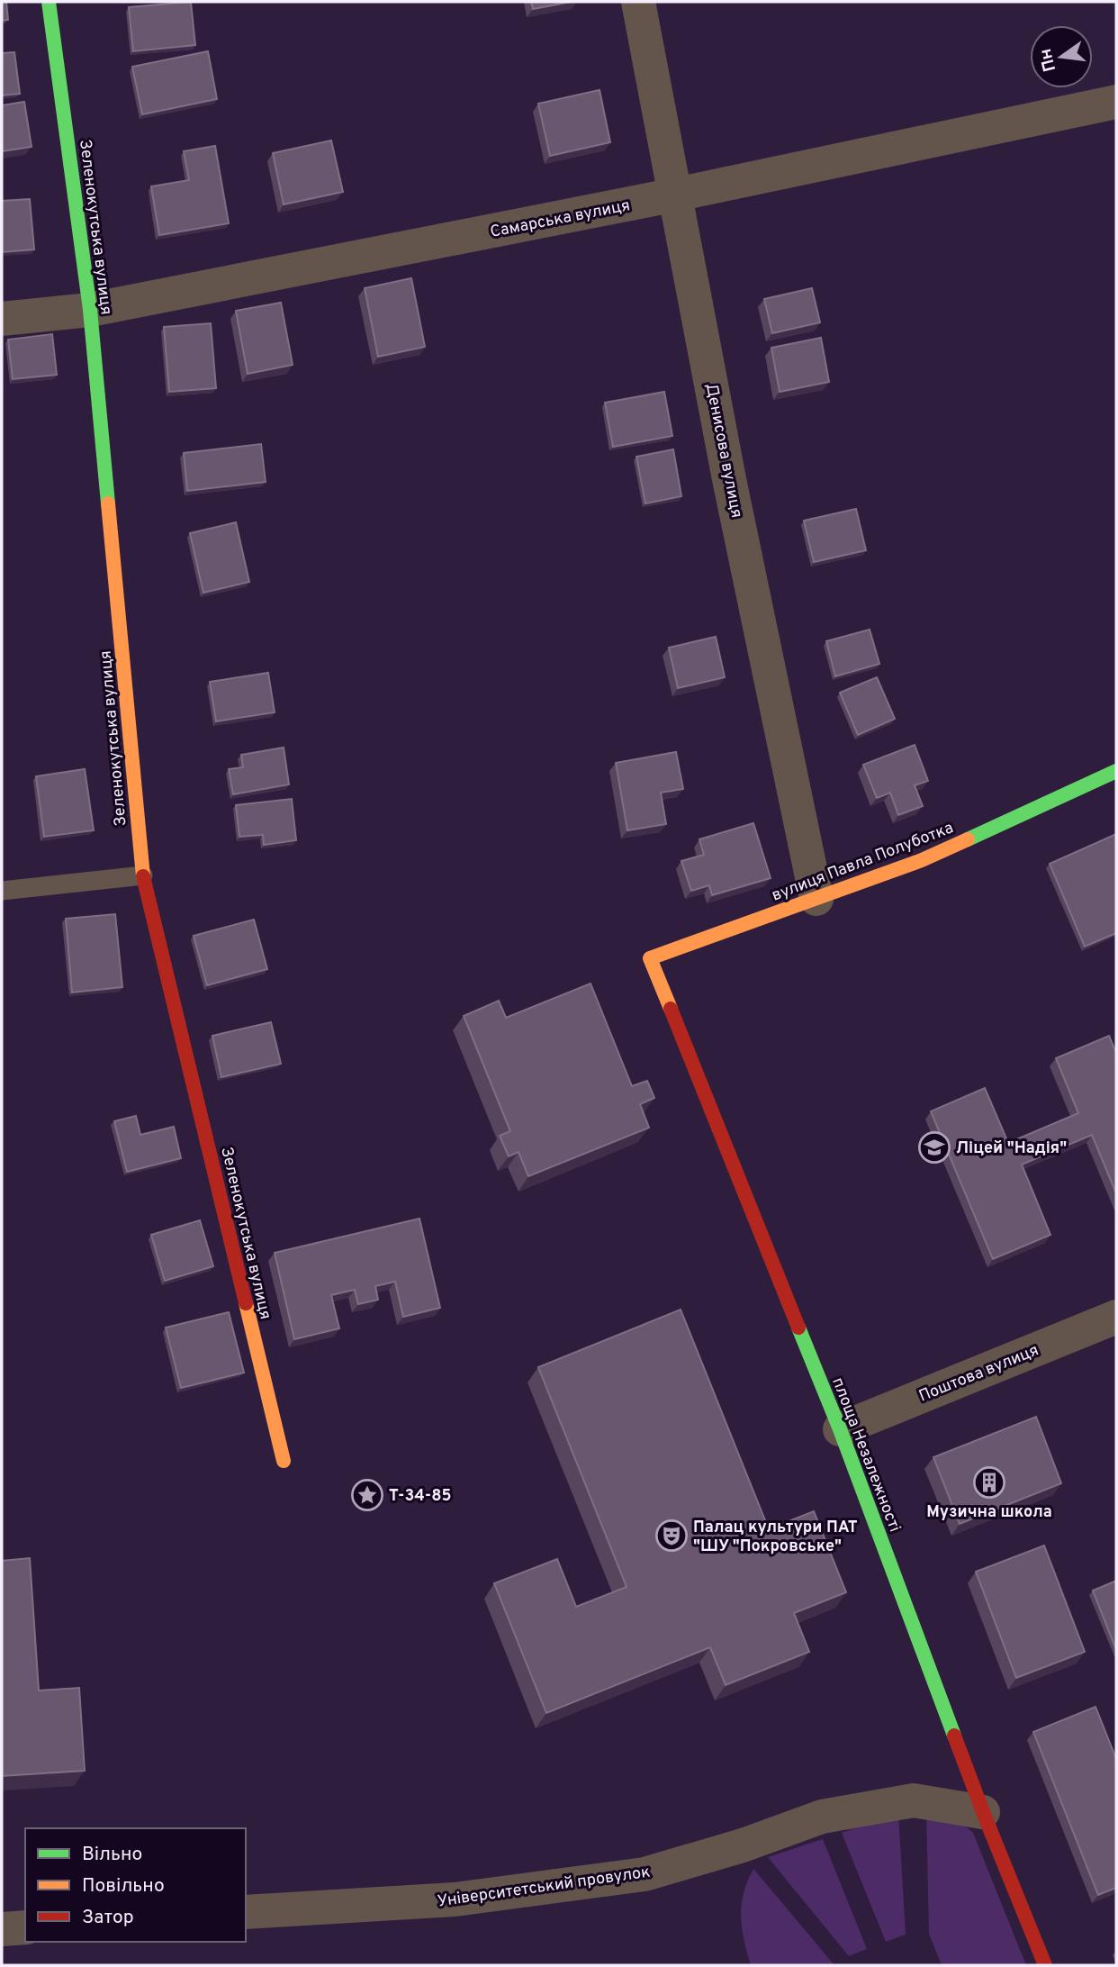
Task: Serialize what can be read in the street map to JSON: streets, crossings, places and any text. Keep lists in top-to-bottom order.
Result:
{
  "streets": {
    "street": [
      "Самарська вулиця",
      "Зеленокутська вулиця",
      "Денисова вулиця",
      "вулиця Павла Полуботка",
      "Поштова вулиця",
      "площа Незалежності",
      "Університетський провулок"
    ]
  },
  "crossings": [
    ["Самарська вулиця", "Зеленокутська вулиця"],
    ["Самарська вулиця", "Денисова вулиця"],
    ["Денисова вулиця", "вулиця Павла Полуботка"],
    ["вулиця Павла Полуботка", "площа Незалежності"],
    ["Поштова вулиця", "площа Незалежності"],
    ["площа Незалежності", "Університетський провулок"]
  ],
  "places": {
    "school or university": ["Ліцей \"Надія\""],
    "building": ["Музична школа"],
    "place": ["Т-34-85"],
    "theatre": ["Палац культури ПАТ \"ШУ \"Покровське\""]
  },
  "legend": ["Вільно", "Повільно", "Затор"],
  "north": "left"
}
